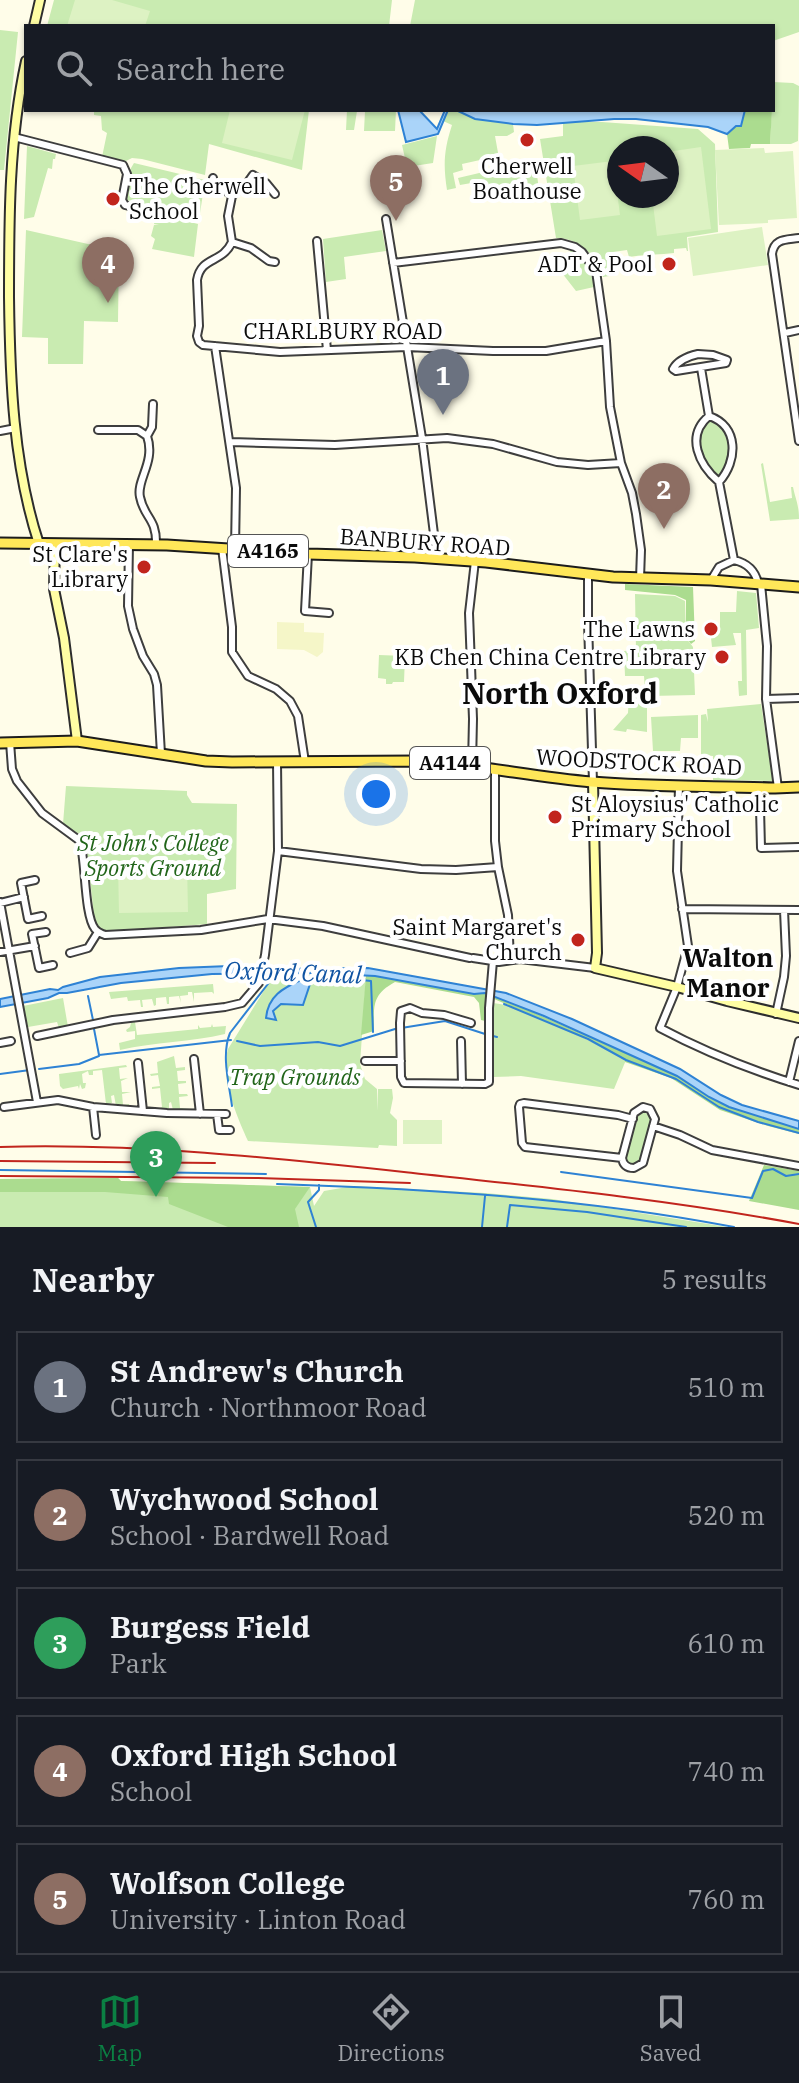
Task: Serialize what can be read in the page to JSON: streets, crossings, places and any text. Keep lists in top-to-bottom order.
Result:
{
  "streets": {
    "main road": [
      "BANBURY ROAD",
      "A4165",
      "WOODSTOCK ROAD",
      "A4144"
    ],
    "street": ["CHARLBURY ROAD"]
  },
  "districts": ["North Oxford", "Walton Manor"],
  "water": ["Oxford Canal"],
  "parks": ["St John's College Sports Ground", "Trap Grounds"],
  "places": [
    "Cherwell Boathouse",
    "The Cherwell School",
    "ADT & Pool",
    "St Clare's Library",
    "The Lawns",
    "KB Chen China Centre Library",
    "St Aloysius' Catholic Primary School",
    "Saint Margaret's Church"
  ],
  "north": "left",
  "page": {
    "search": "Search here",
    "pins": [
      "5",
      "4",
      "1",
      "2",
      "3"
    ],
    "heading": ["Nearby", "5 results"],
    "list": [
      {
        "mark": "1",
        "name": "St Andrew's Church",
        "note": "Church · Northmoor Road",
        "value": "510 m"
      },
      {
        "mark": "2",
        "name": "Wychwood School",
        "note": "School · Bardwell Road",
        "value": "520 m"
      },
      {
        "mark": "3",
        "name": "Burgess Field",
        "note": "Park",
        "value": "610 m"
      },
      {
        "mark": "4",
        "name": "Oxford High School",
        "note": "School",
        "value": "740 m"
      },
      {
        "mark": "5",
        "name": "Wolfson College",
        "note": "University · Linton Road",
        "value": "760 m"
      }
    ],
    "nav": ["Map", "Directions", "Saved"]
  }
}
